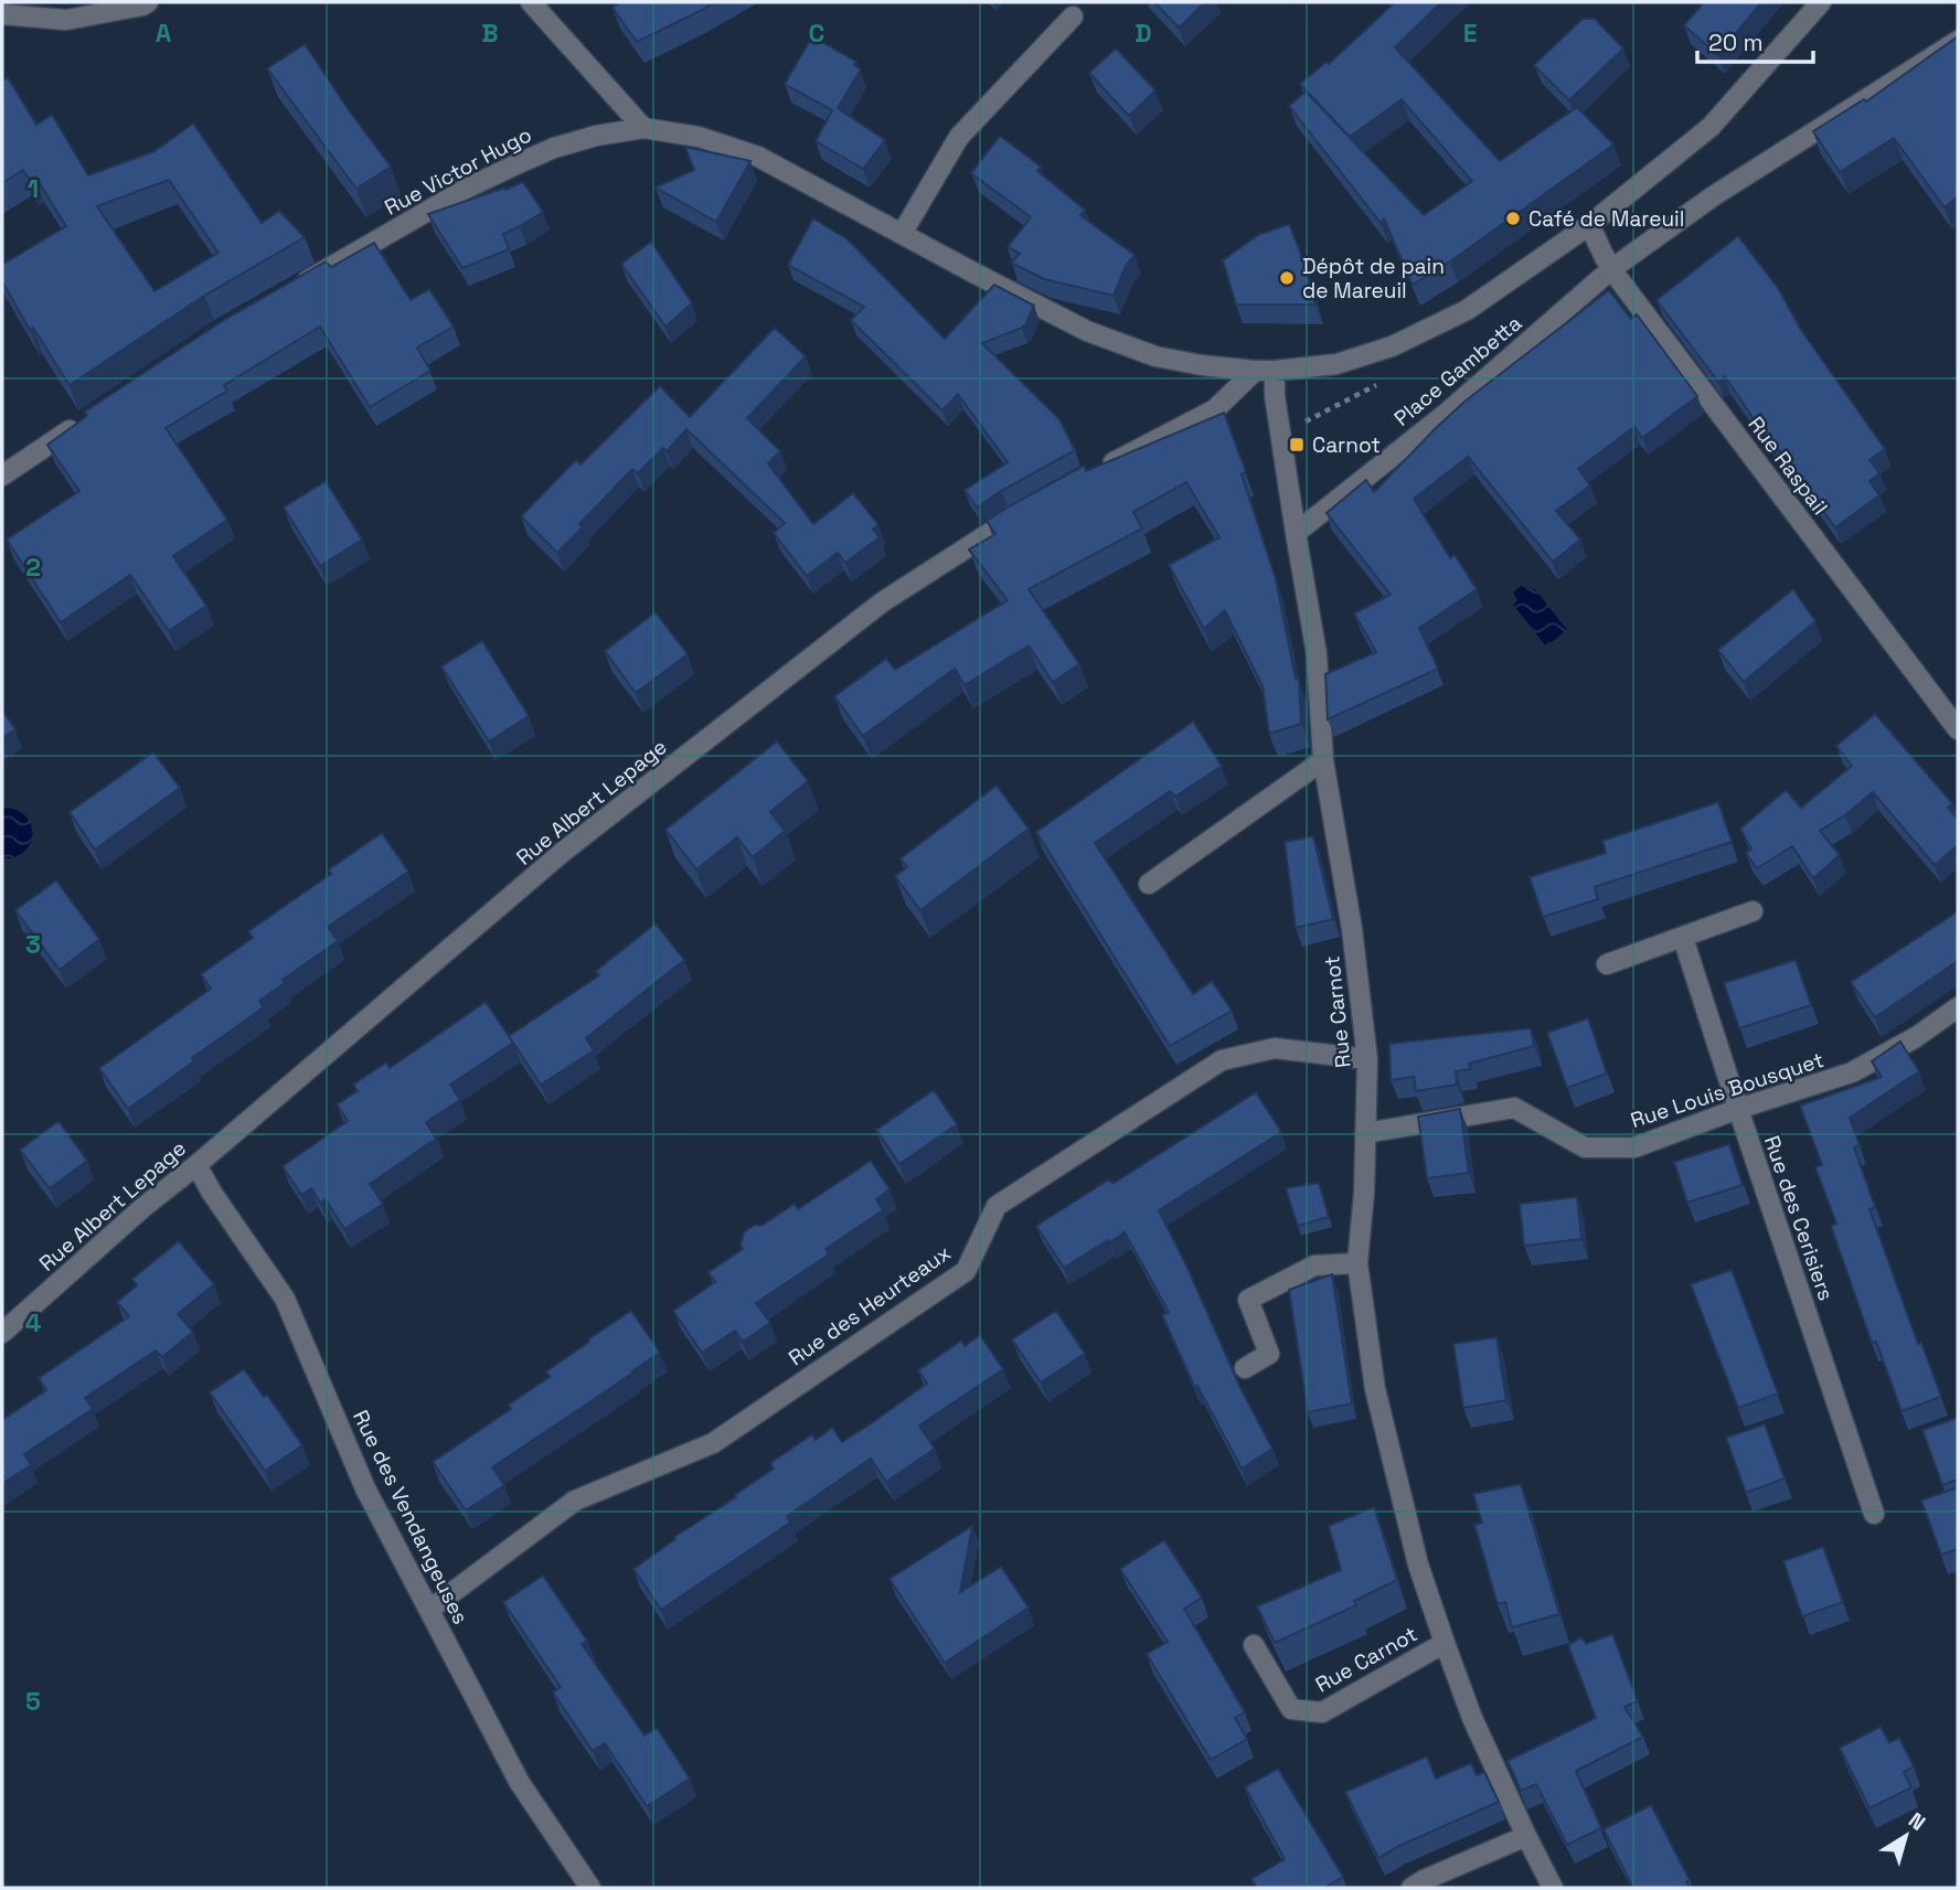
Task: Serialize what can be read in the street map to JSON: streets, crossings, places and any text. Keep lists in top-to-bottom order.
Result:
{
  "streets": {
    "street": [
      "Rue Victor Hugo",
      "Place Gambetta",
      "Rue Raspail",
      "Rue Albert Lepage",
      "Rue Carnot",
      "Rue Louis Bousquet",
      "Rue des Cerisiers",
      "Rue des Heurteaux",
      "Rue des Vendangeuses"
    ]
  },
  "crossings": [
    ["Rue Victor Hugo", "Place Gambetta"],
    ["Rue Victor Hugo", "Rue Carnot"],
    ["Place Gambetta", "Rue Raspail"],
    ["Place Gambetta", "Rue Carnot"],
    ["Rue Albert Lepage", "Rue des Vendangeuses"],
    ["Rue Carnot", "Rue Louis Bousquet"],
    ["Rue Carnot", "Rue des Heurteaux"],
    ["Rue Louis Bousquet", "Rue des Cerisiers"],
    ["Rue des Heurteaux", "Rue des Vendangeuses"]
  ],
  "places": {
    "other": ["Café de Mareuil", "Dépôt de pain de Mareuil"],
    "transit": ["Carnot"]
  },
  "scale_bar": "20 m",
  "north": "top right",
  "grid": {
    "columns": [
      "A",
      "B",
      "C",
      "D",
      "E"
    ],
    "rows": [
      "1",
      "2",
      "3",
      "4",
      "5"
    ]
  }
}
